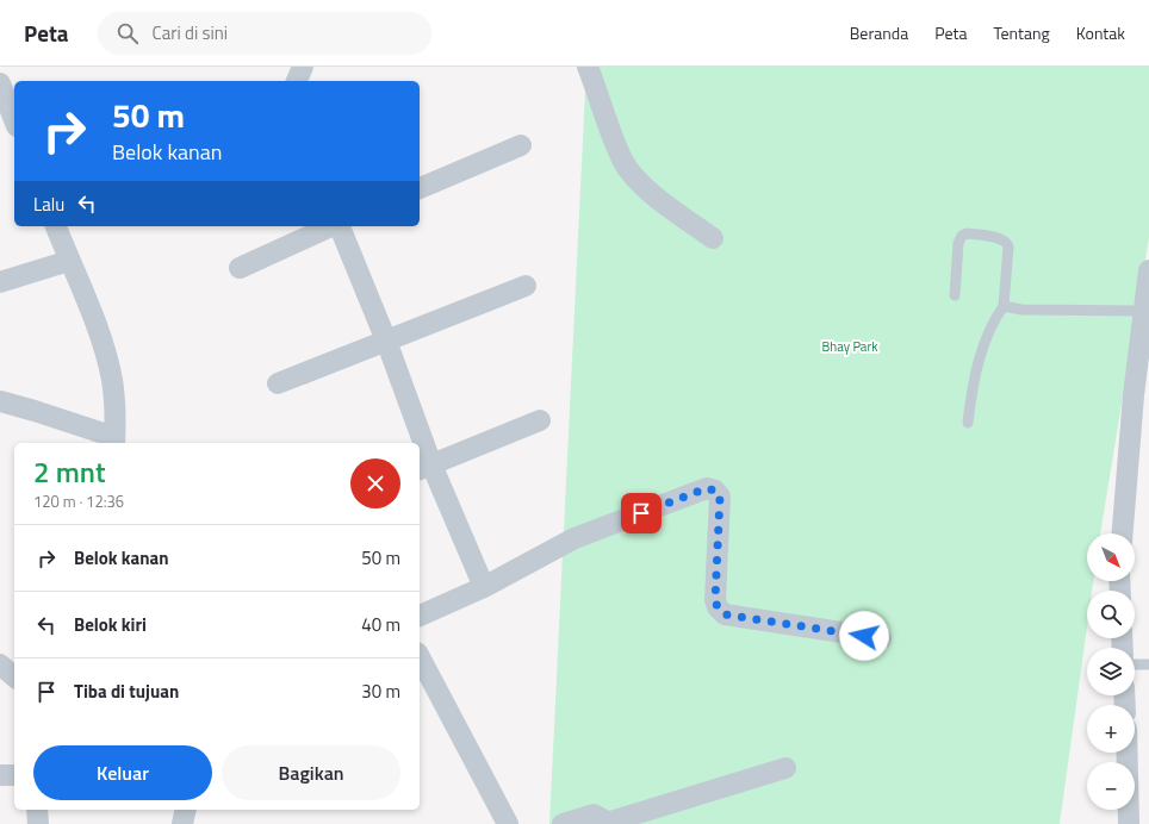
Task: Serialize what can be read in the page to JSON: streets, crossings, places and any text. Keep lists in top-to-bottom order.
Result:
{
  "parks": ["Bhay Park"],
  "north": "bottom right",
  "page": {
    "header": "Peta",
    "search": "Cari di sini",
    "nav": [
      "Beranda",
      "Peta",
      "Tentang",
      "Kontak"
    ],
    "turn": ["50 m", "Belok kanan"],
    "then": "Lalu",
    "heading": ["2 mnt", "120 m · 12:36"],
    "list": [
      {
        "name": "Belok kanan",
        "value": "50 m"
      },
      {
        "name": "Belok kiri",
        "value": "40 m"
      },
      {
        "name": "Tiba di tujuan",
        "value": "30 m"
      }
    ],
    "map_buttons": ["+", "−"],
    "buttons": ["Keluar", "Bagikan"]
  }
}
